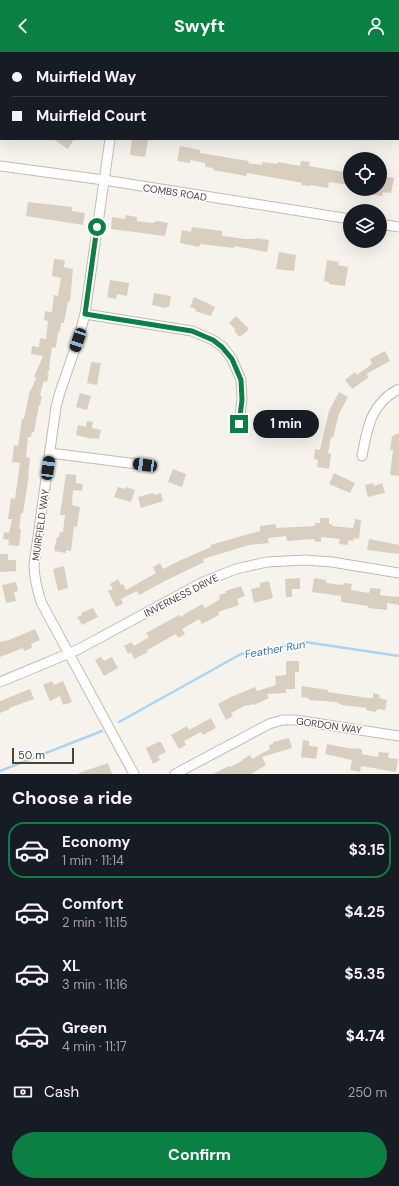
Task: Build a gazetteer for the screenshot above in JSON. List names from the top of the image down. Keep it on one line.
{"streets":{"street":["COMBS ROAD","MUIRFIELD WAY","INVERNESS DRIVE","GORDON WAY"]},"crossings":[["COMBS ROAD","MUIRFIELD WAY"],["MUIRFIELD WAY","INVERNESS DRIVE"]],"water":["Feather Run"],"scale_bar":"50 m","page":{"header":"Swyft","banner":["Muirfield Way","Muirfield Court"],"bubble":"1 min","scale":"50 m","heading":"Choose a ride","list":[{"name":"Economy","note":"1 min · 11:14","value":"$3.15"},{"name":"Comfort","note":"2 min · 11:15","value":"$4.25"},{"name":"XL","note":"3 min · 11:16","value":"$5.35"},{"name":"Green","note":"4 min · 11:17","value":"$4.74"}],"pay":["Cash","250 m"],"buttons":"Confirm"}}
